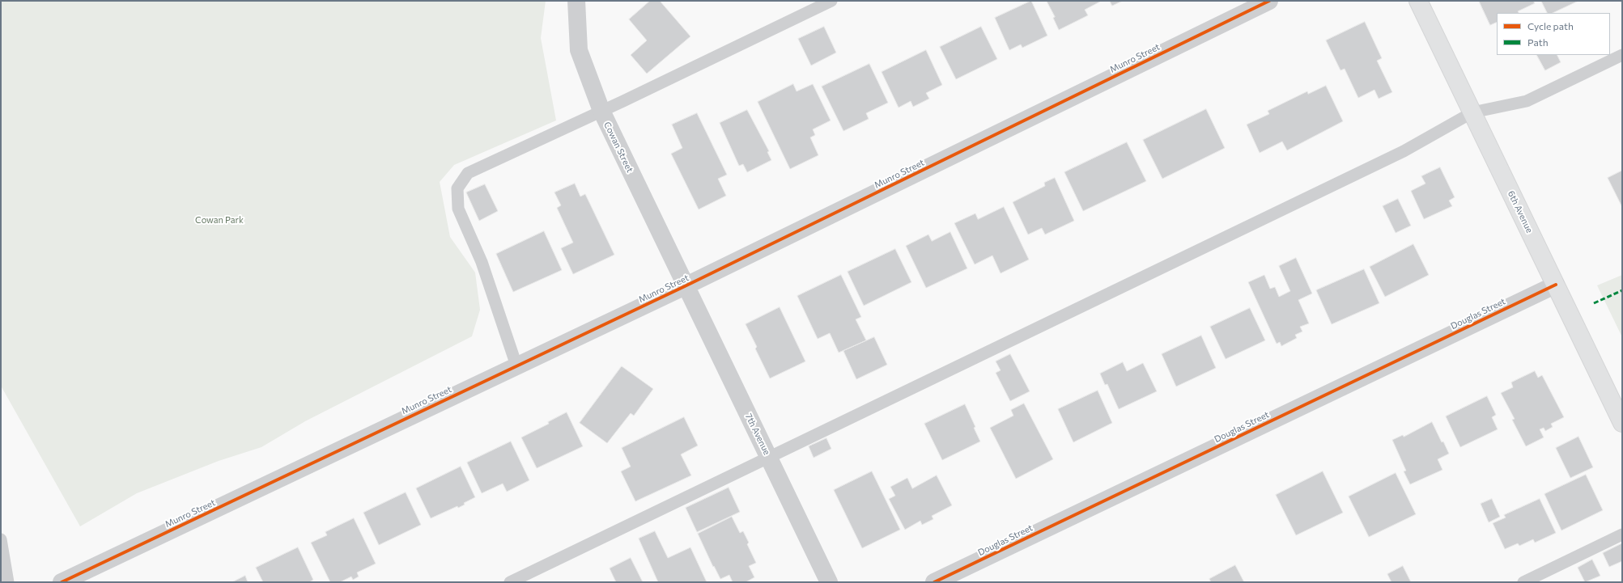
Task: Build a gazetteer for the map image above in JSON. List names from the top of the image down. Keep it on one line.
{"streets":{"street":["Munro Street","Cowan Street","6th Avenue","Douglas Street","7th Avenue"]},"crossings":[["Munro Street","Cowan Street"],["Munro Street","7th Avenue"],["Cowan Street","7th Avenue"],["6th Avenue","Douglas Street"]],"parks":["Cowan Park"],"legend":["Cycle path","Path"]}
